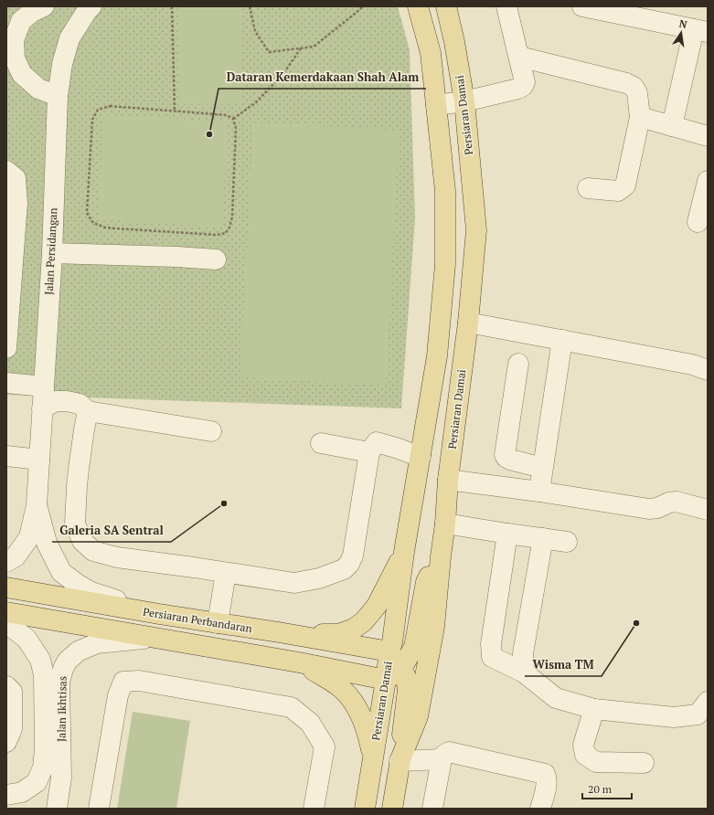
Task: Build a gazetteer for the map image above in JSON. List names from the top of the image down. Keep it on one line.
{"streets":{"main road":["Persiaran Damai","Persiaran Perbandaran"],"street":["Jalan Persidangan","Jalan Ikhtisas"]},"crossings":[["Persiaran Damai","Persiaran Perbandaran"],["Jalan Persidangan","Persiaran Perbandaran"]],"places":["Dataran Kemerdakaan Shah Alam","Galeria SA Sentral","Wisma TM"],"scale_bar":"20 m","north":"top"}
